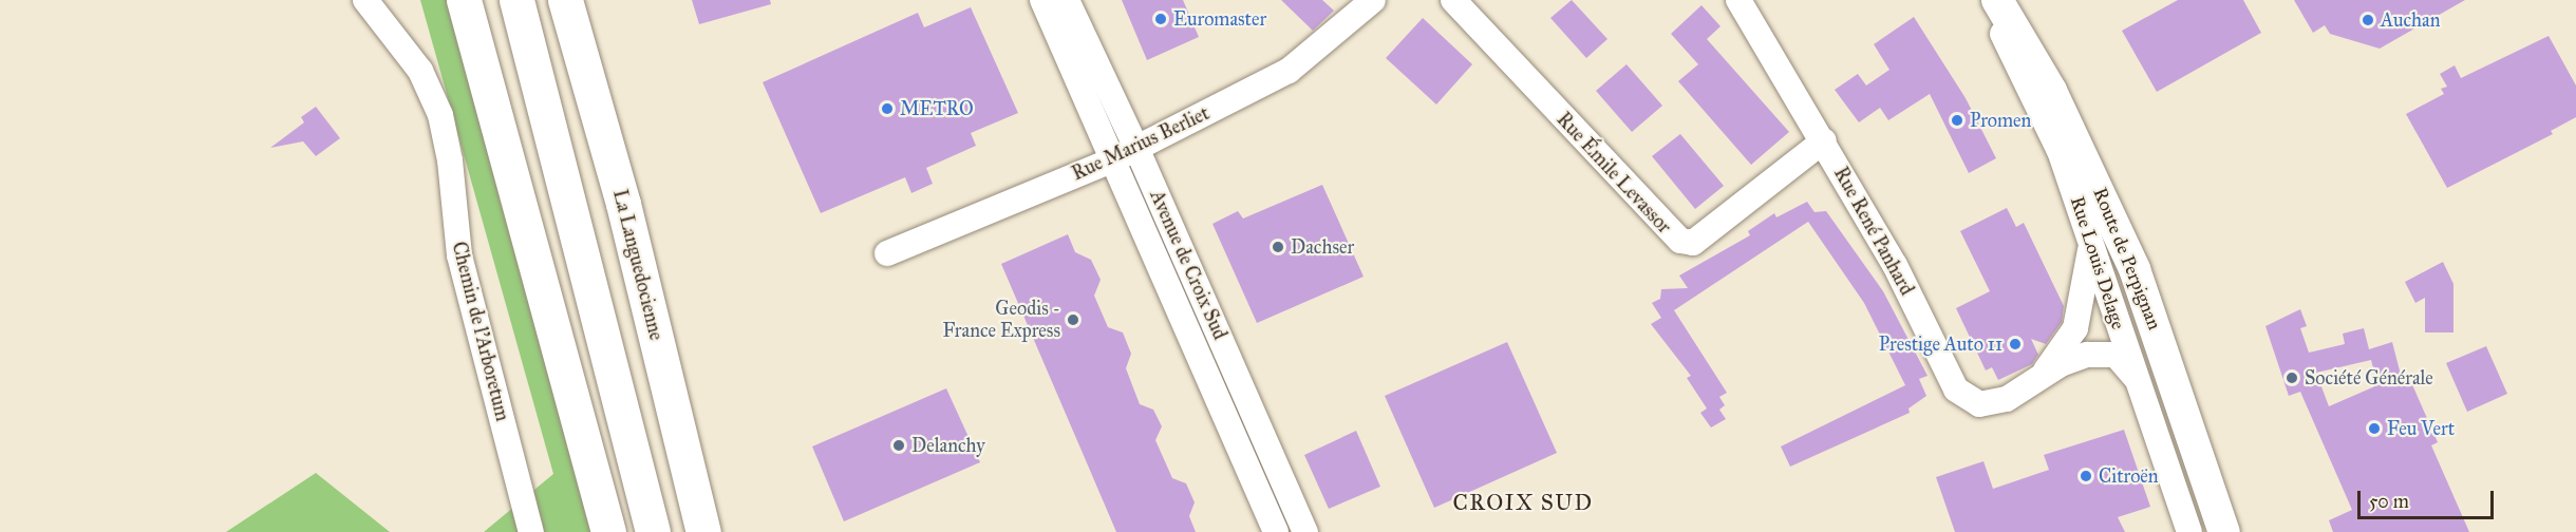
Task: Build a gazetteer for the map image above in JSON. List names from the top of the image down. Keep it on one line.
{"streets":{"highway":["La Languedocienne"],"main road":["Route de Perpignan"],"street":["Rue Marius Berliet","Rue Émile Levassor","Rue René Panhard","Rue Louis Delage","Avenue de Croix Sud","Chemin de l'Arboretum"]},"crossings":[["Rue Marius Berliet","Avenue de Croix Sud"],["Rue Émile Levassor","Rue René Panhard"],["Rue René Panhard","Rue Louis Delage"]],"districts":["CROIX SUD"],"places":["Euromaster","Auchan","METRO","Promen","Dachser","Geodis - France Express","Prestige Auto 11","Société Générale","Feu Vert","Delanchy","Citroën"],"scale_bar":"50 m"}
